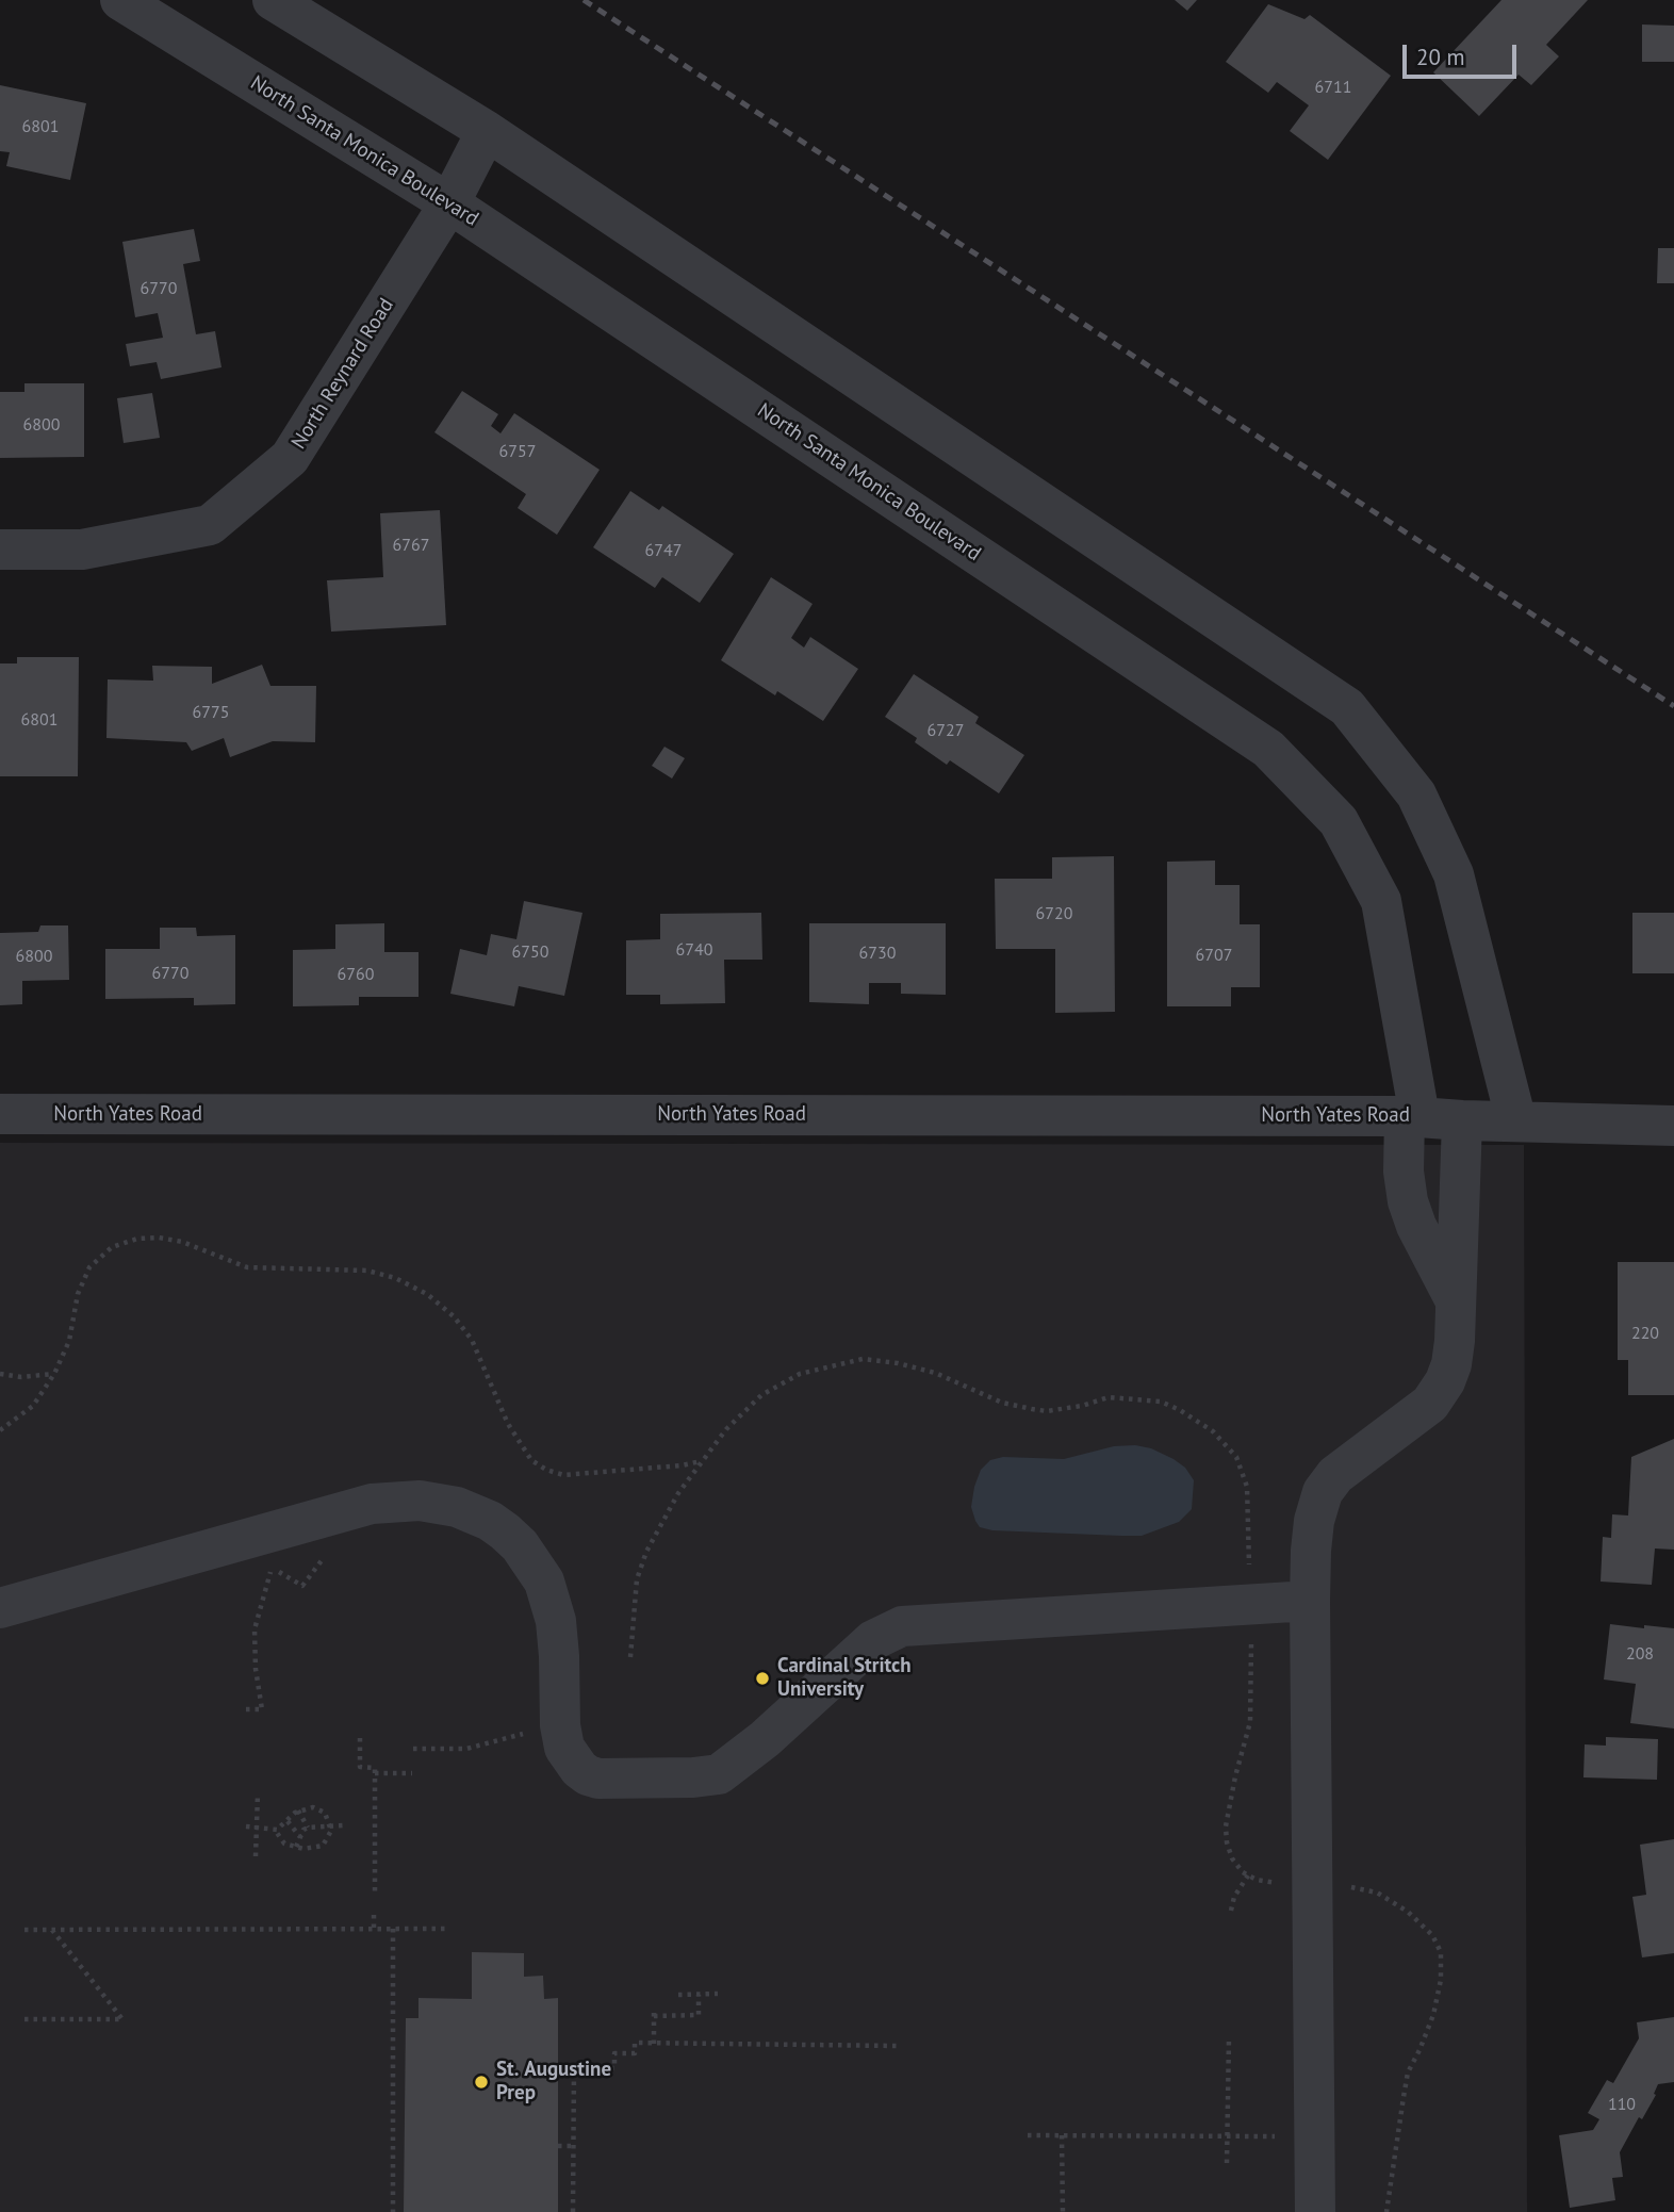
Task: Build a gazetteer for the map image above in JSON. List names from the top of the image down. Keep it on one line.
{"streets":{"street":["North Santa Monica Boulevard","North Reynard Road","North Yates Road"]},"crossings":[["North Santa Monica Boulevard","North Reynard Road"],["North Santa Monica Boulevard","North Yates Road"]],"places":["Cardinal Stritch University","St. Augustine Prep"],"house_numbers":["6711","6801","6770","6800","6757","6767","6747","6775","6801","6727","6720","6740","6750","6730","6707","6800","6770","6760","220","208","110"],"scale_bar":"20 m"}
